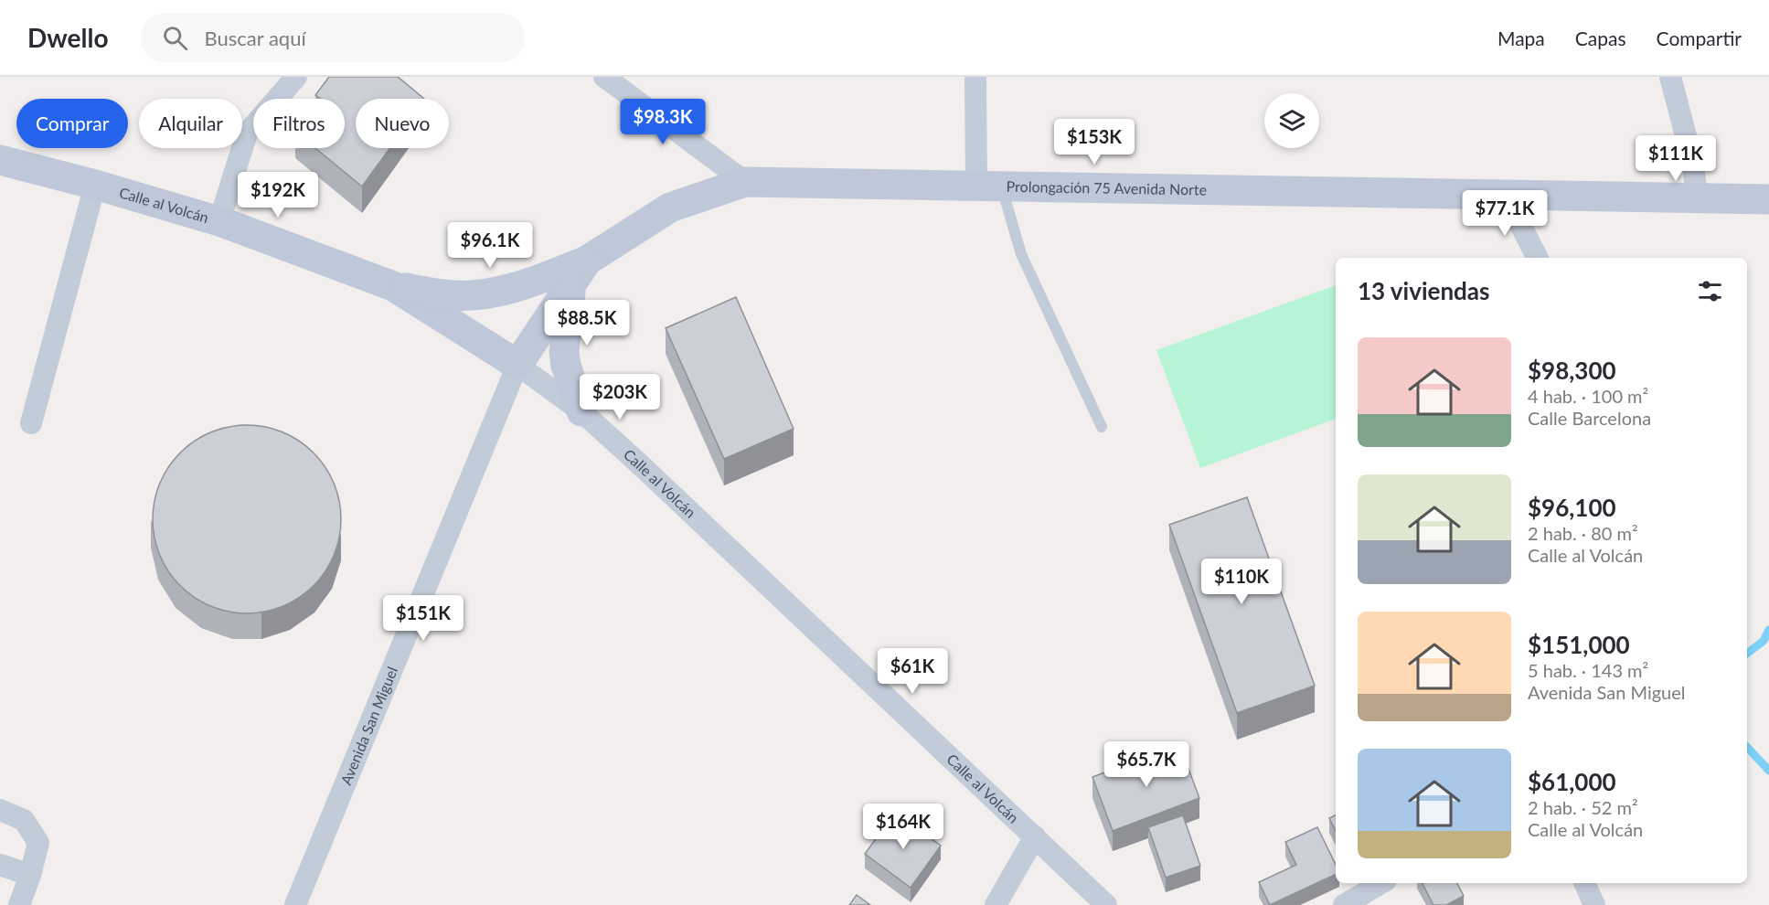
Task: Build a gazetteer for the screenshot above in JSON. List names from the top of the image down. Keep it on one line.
{"streets":{"main road":["Prolongación 75 Avenida Norte","Calle al Volcán"],"street":["Avenida San Miguel"]},"crossings":[["Prolongación 75 Avenida Norte","Calle al Volcán"],["Prolongación 75 Avenida Norte","Avenida San Miguel"],["Calle al Volcán","Avenida San Miguel"]],"page":{"header":"Dwello","search":"Buscar aquí","nav":["Mapa","Capas","Compartir"],"price":["$98.3K","$153K","$111K","$192K","$77.1K","$96.1K","$88.5K","$203K","$110K","$151K","$61K","$65.7K","$164K"],"chip":["Comprar","Alquilar","Filtros","Nuevo"],"heading":"13 viviendas","list":[{"name":"$98,300","note":"4 hab. · 100 m² · Calle Barcelona"},{"name":"$96,100","note":"2 hab. · 80 m² · Calle al Volcán"},{"name":"$151,000","note":"5 hab. · 143 m² · Avenida San Miguel"},{"name":"$61,000","note":"2 hab. · 52 m² · Calle al Volcán"}]}}
